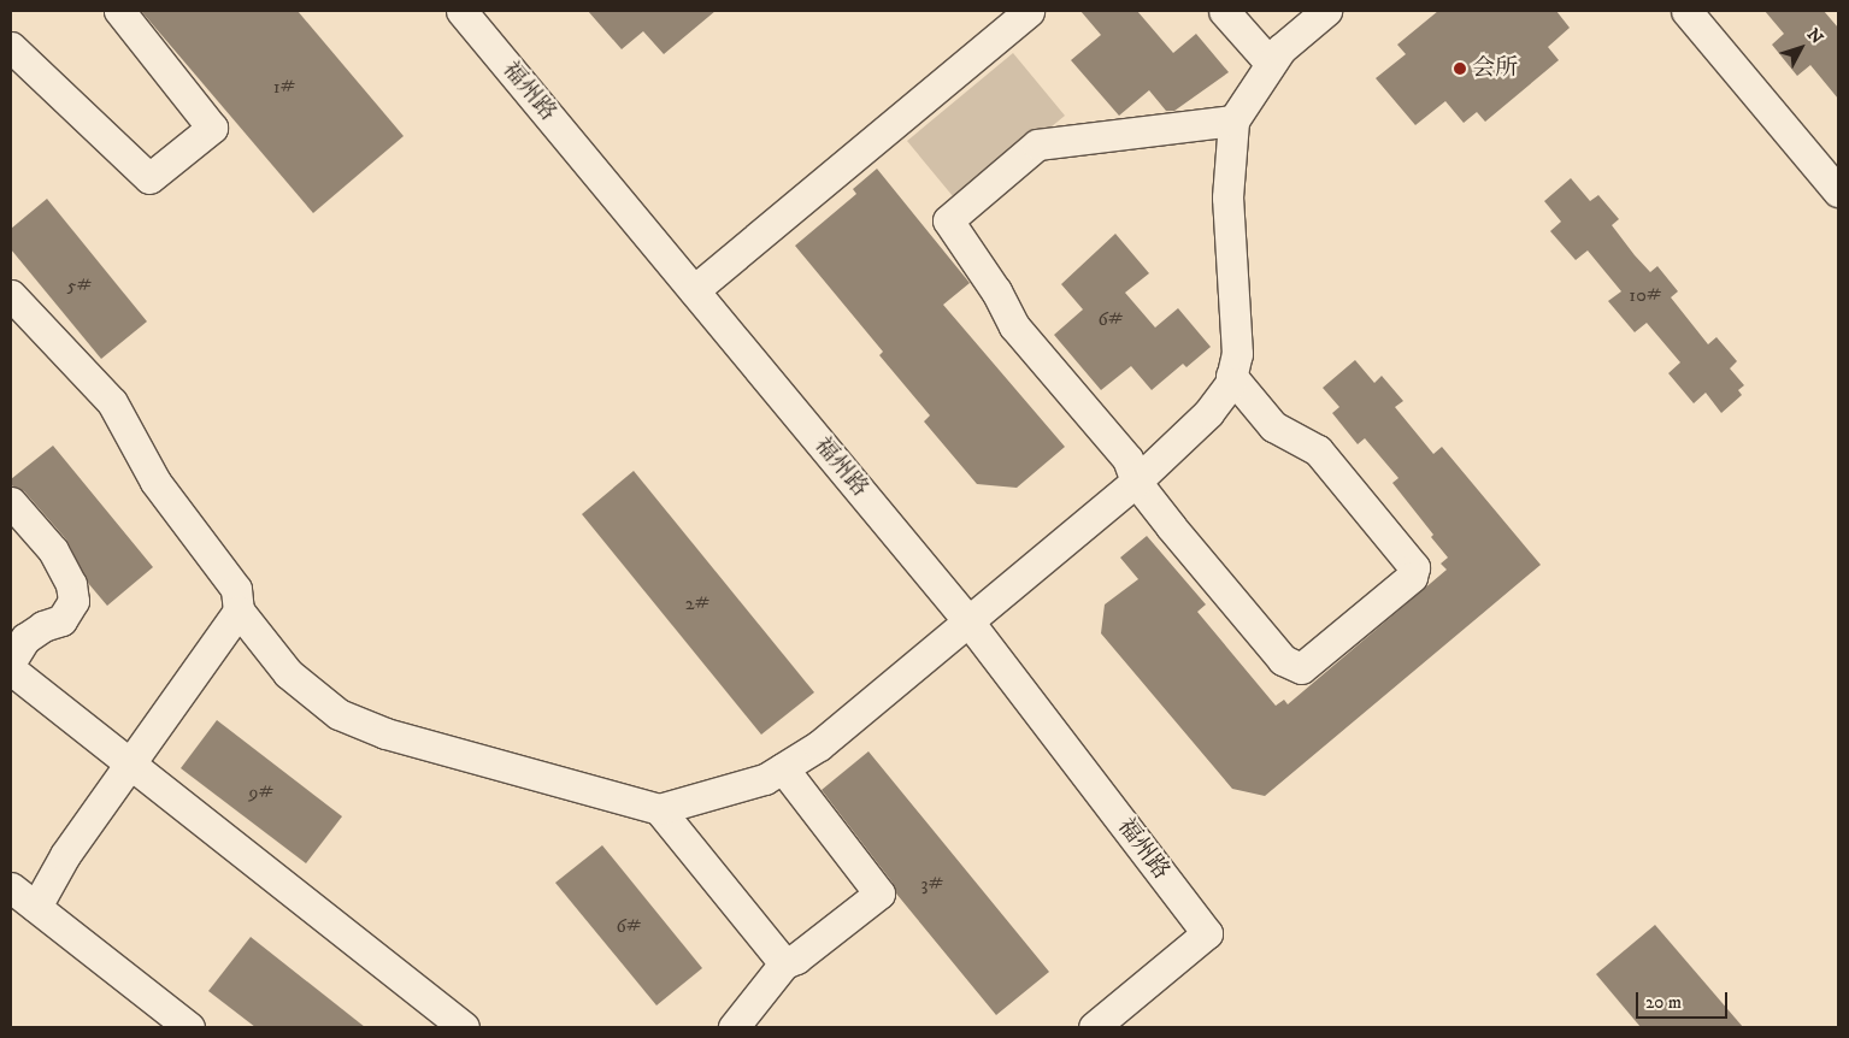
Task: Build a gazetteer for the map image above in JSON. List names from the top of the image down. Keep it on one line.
{"streets":{"street":["福州路"]},"places":["会所"],"house_numbers":["1#","5#","10#","6#","2#","9#","3#","6#"],"scale_bar":"20 m","north":"top right"}
